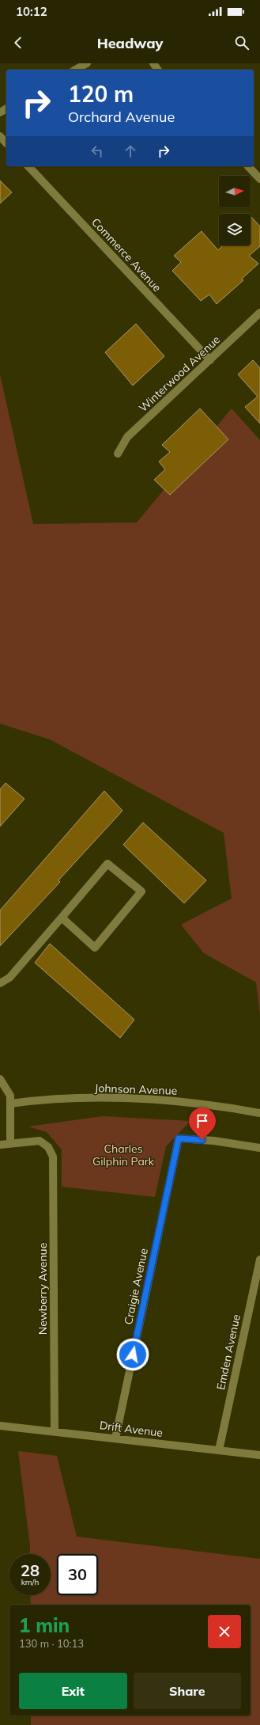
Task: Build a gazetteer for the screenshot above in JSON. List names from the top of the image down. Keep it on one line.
{"streets":{"street":["Commerce Avenue","Winterwood Avenue","Johnson Avenue","Craigie Avenue","Newberry Avenue","Emden Avenue","Drift Avenue"]},"crossings":[["Commerce Avenue","Winterwood Avenue"],["Craigie Avenue","Drift Avenue"],["Newberry Avenue","Drift Avenue"],["Emden Avenue","Drift Avenue"]],"parks":["Charles Gilphin Park"],"north":"right","page":{"status":"10:12","header":"Headway","turn":["120 m","Orchard Avenue"],"speed":"28 km/h","limit":"30","heading":["1 min","130 m · 10:13"],"buttons":["Exit","Share"]}}
